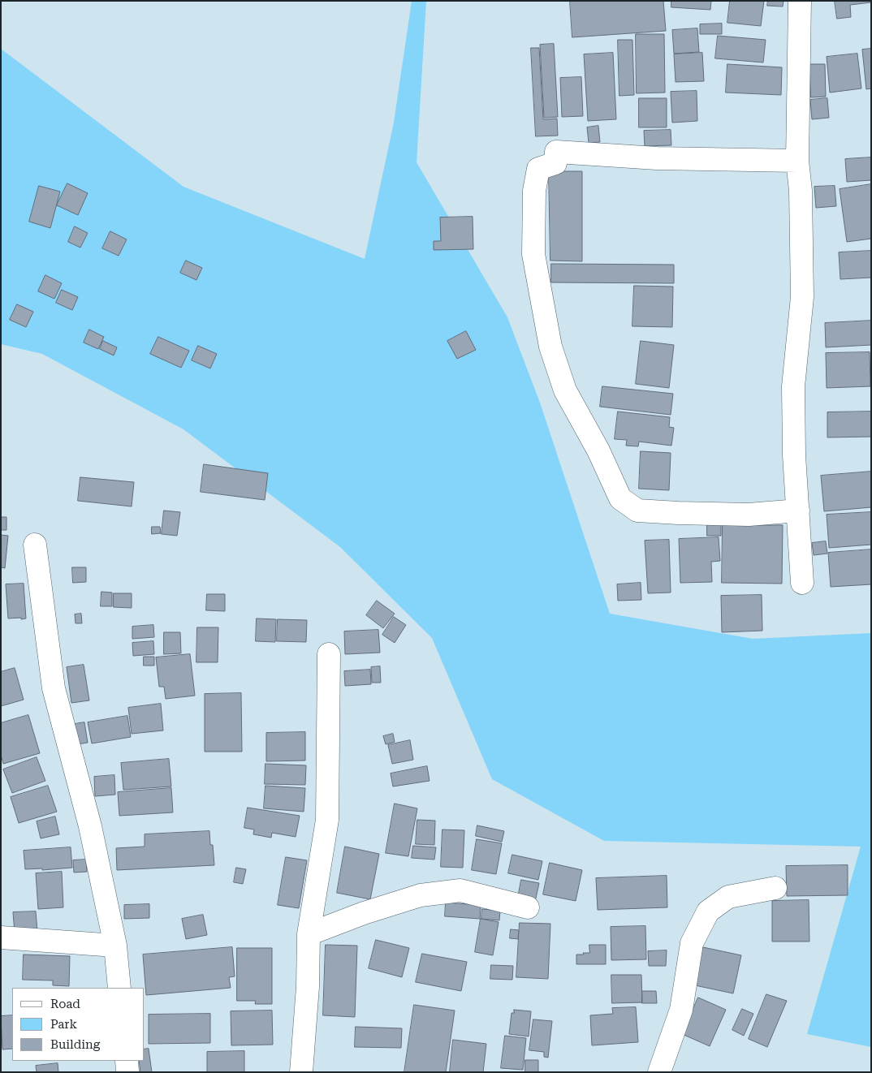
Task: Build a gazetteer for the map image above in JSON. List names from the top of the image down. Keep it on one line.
{"legend":["Road","Park","Building"]}
